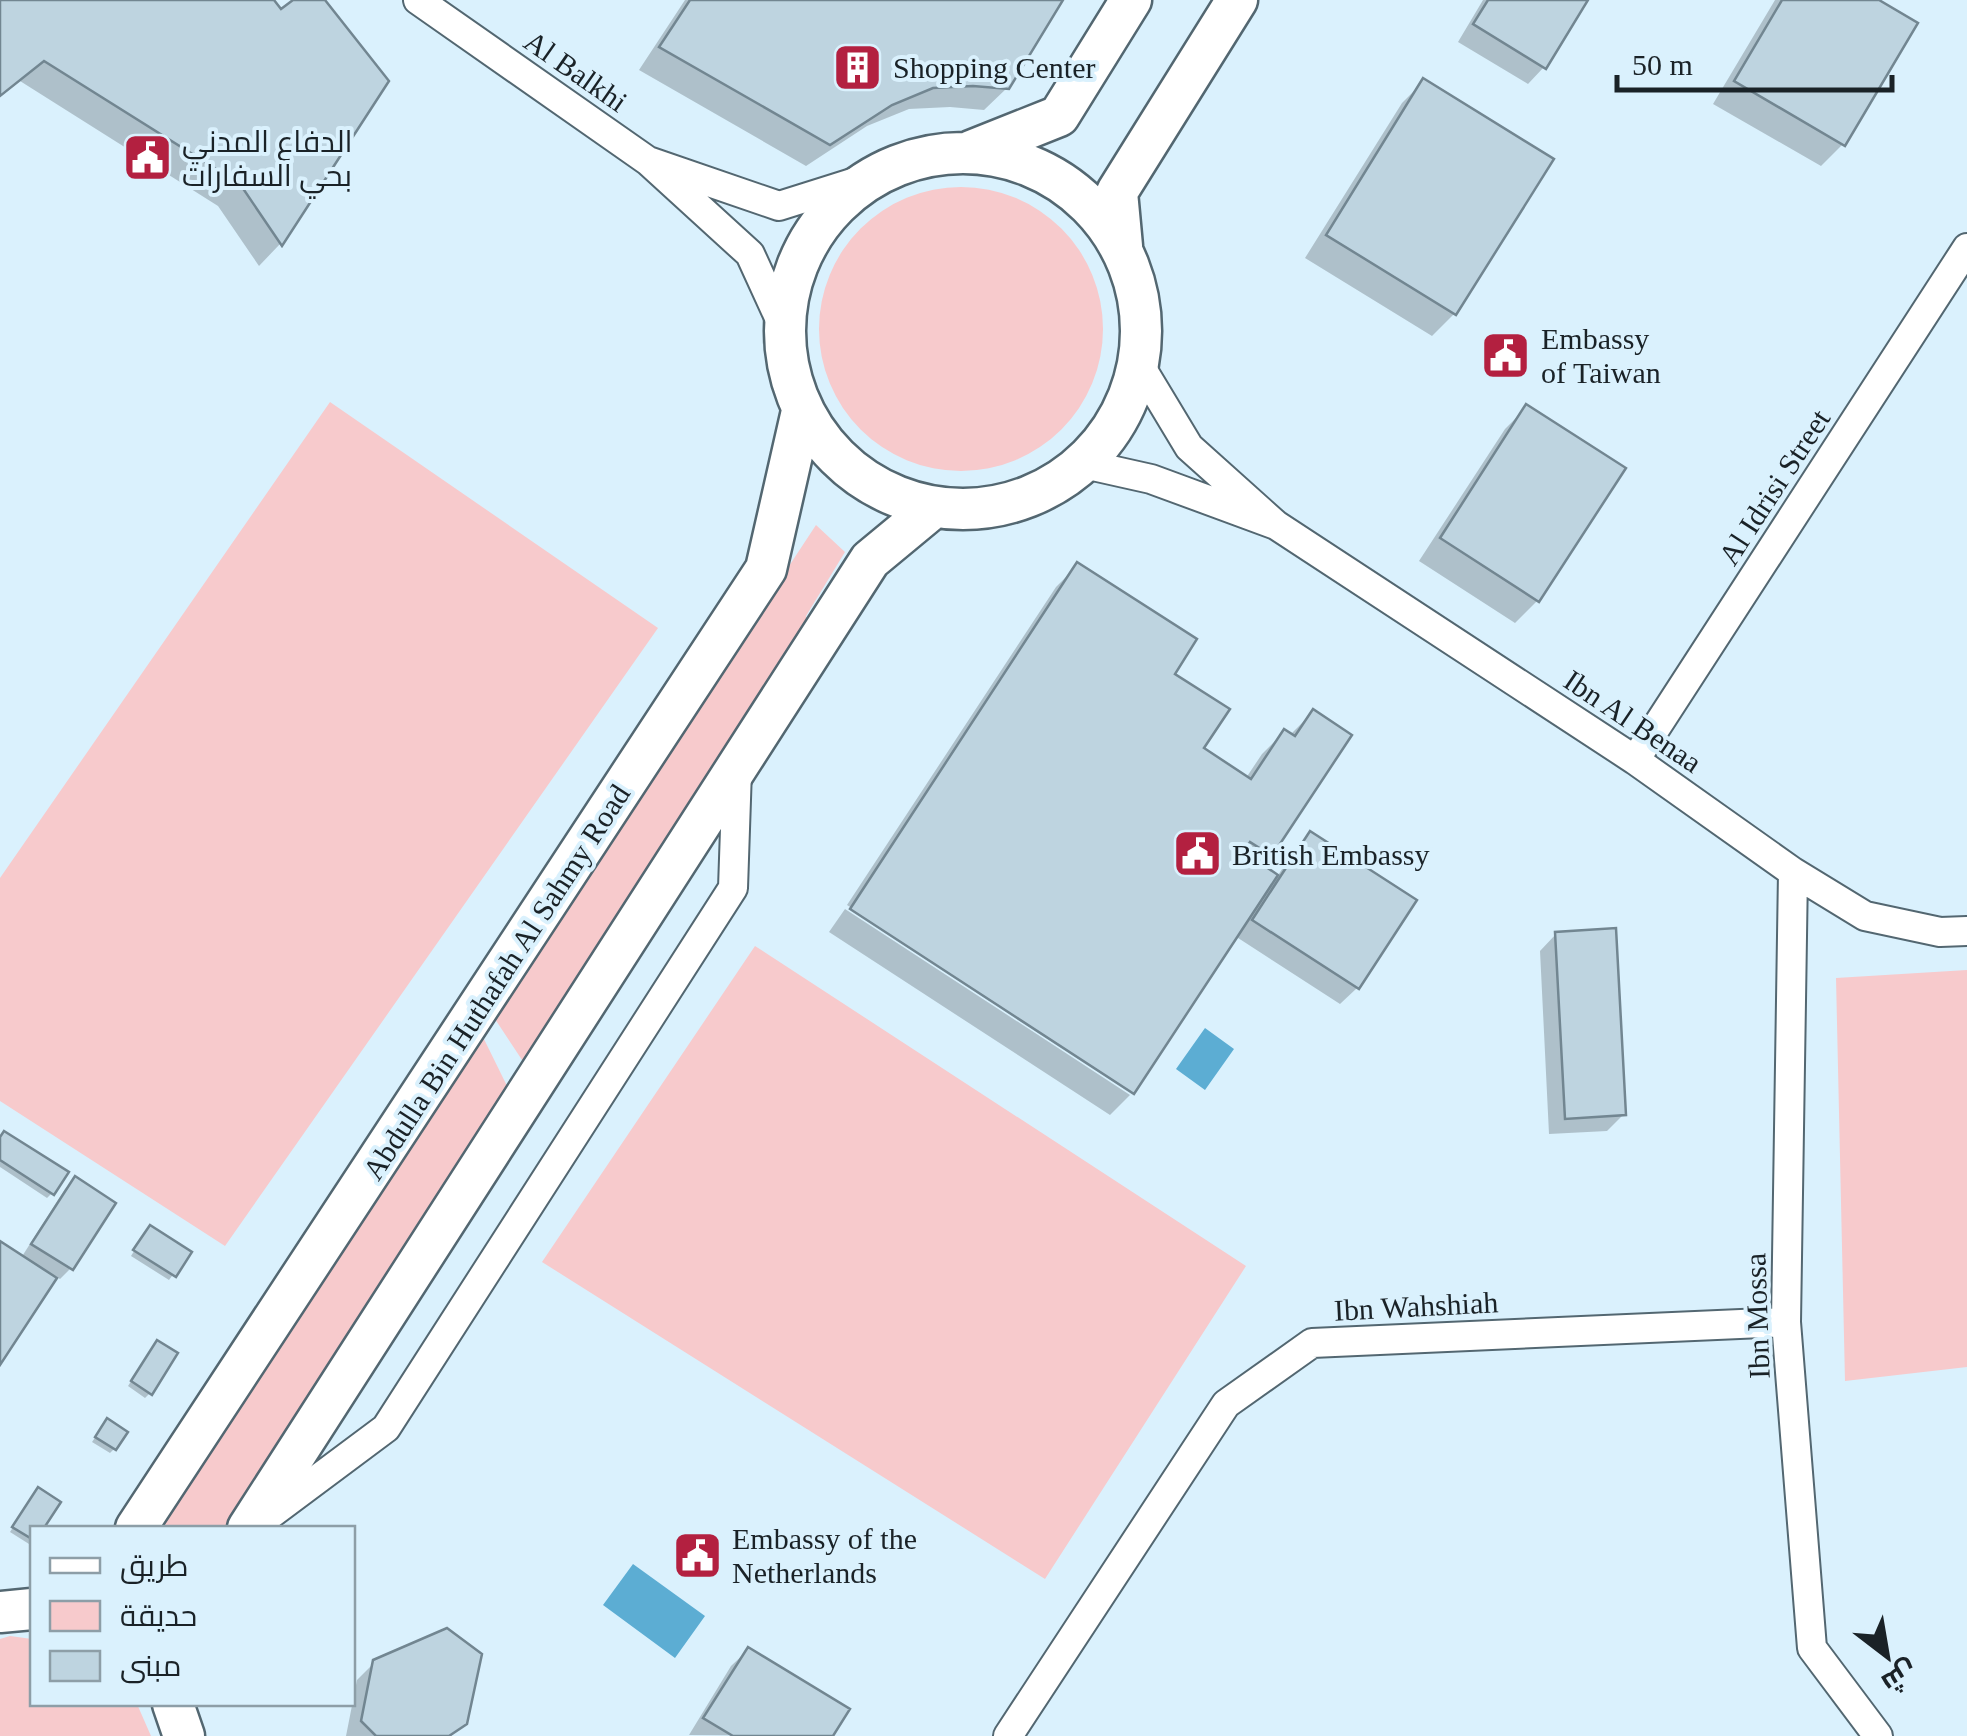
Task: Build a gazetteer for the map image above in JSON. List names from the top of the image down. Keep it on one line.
{"streets":{"street":["Al Balkhi","Al Idrisi Street","Ibn Al Benaa","Abdulla Bin Huthafah Al Sahmy Road","Ibn Wahshiah","Ibn Mossa"]},"crossings":[["Al Idrisi Street","Ibn Al Benaa"],["Ibn Al Benaa","Ibn Mossa"],["Ibn Wahshiah","Ibn Mossa"]],"places":{"building":["Shopping Center"],"public building":["الدفاع المدني بحي السفارات","Embassy of Taiwan","British Embassy","Embassy of the Netherlands"]},"legend":["طريق","حديقة","مبنى"],"scale_bar":"50 m","north":"bottom right"}
